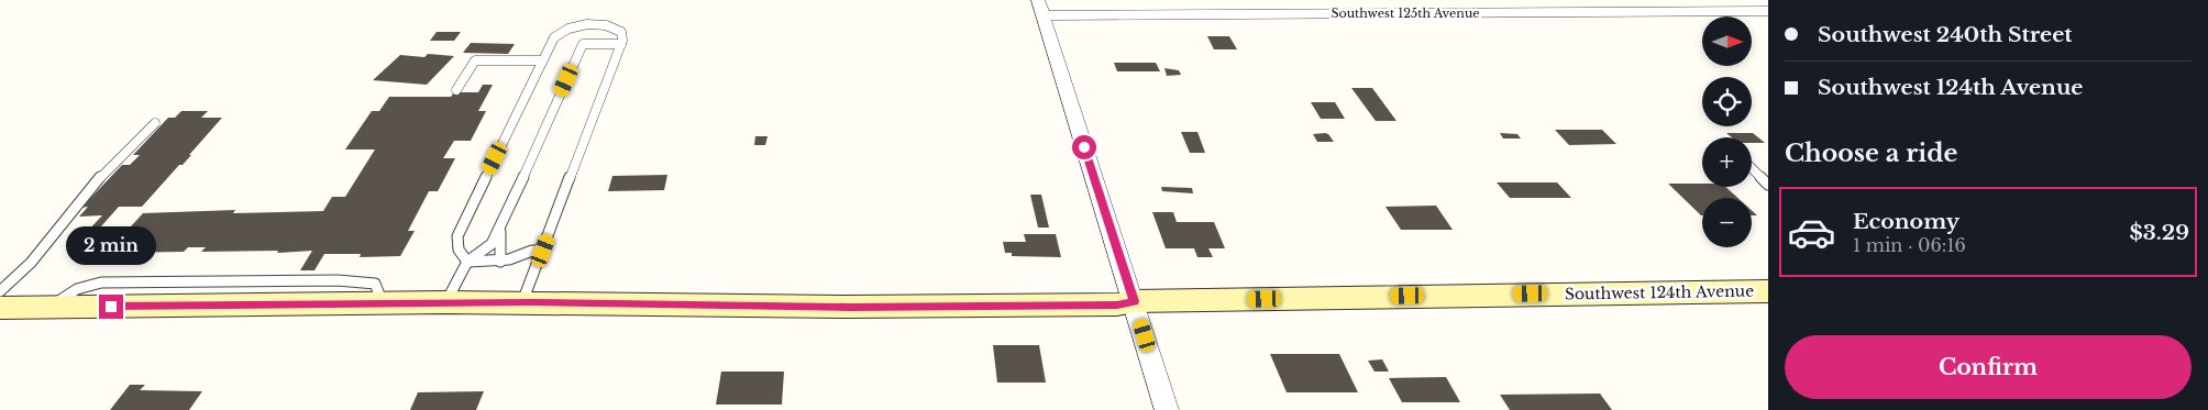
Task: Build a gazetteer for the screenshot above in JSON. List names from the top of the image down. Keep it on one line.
{"streets":{"street":["Southwest 125th Avenue","Southwest 124th Avenue"]},"north":"right","page":{"banner":["Southwest 240th Street","Southwest 124th Avenue"],"map_buttons":["+","−"],"heading":"Choose a ride","list":[{"name":"Economy","note":"1 min · 06:16","value":"$3.29"}],"bubble":"2 min","buttons":"Confirm"}}
